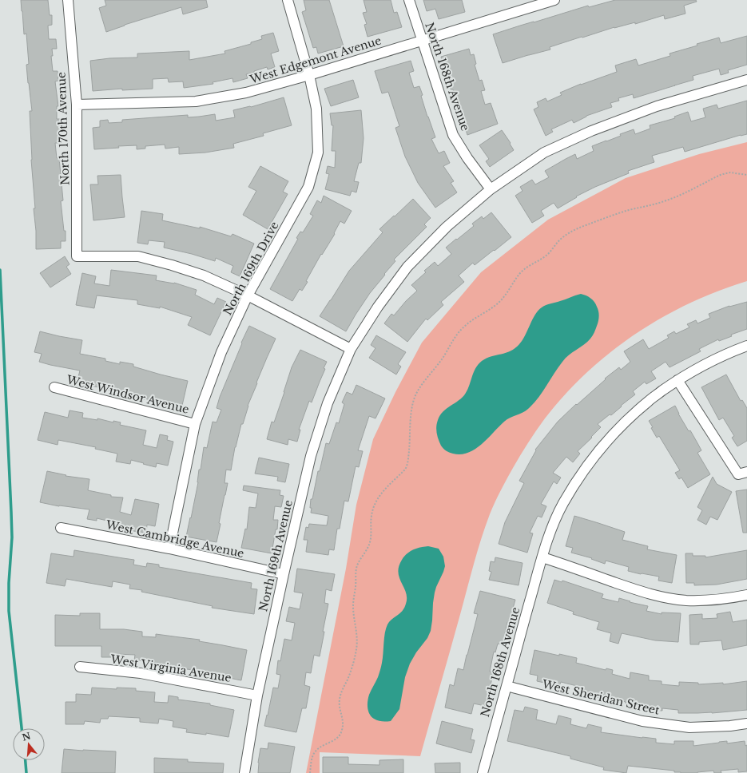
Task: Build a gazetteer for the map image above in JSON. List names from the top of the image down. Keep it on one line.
{"streets":{"street":["West Edgemont Avenue","North 168th Avenue","North 170th Avenue","North 169th Drive","West Windsor Avenue","West Cambridge Avenue","North 169th Avenue","West Virginia Avenue","West Sheridan Street"]},"crossings":[["West Edgemont Avenue","North 168th Avenue"],["West Edgemont Avenue","North 170th Avenue"],["West Edgemont Avenue","North 169th Drive"],["North 168th Avenue","North 169th Avenue"],["North 168th Avenue","West Sheridan Street"],["North 170th Avenue","North 169th Drive"],["North 169th Drive","West Windsor Avenue"],["North 169th Drive","West Cambridge Avenue"],["West Cambridge Avenue","North 169th Avenue"],["North 169th Avenue","West Virginia Avenue"]],"north":"top"}
